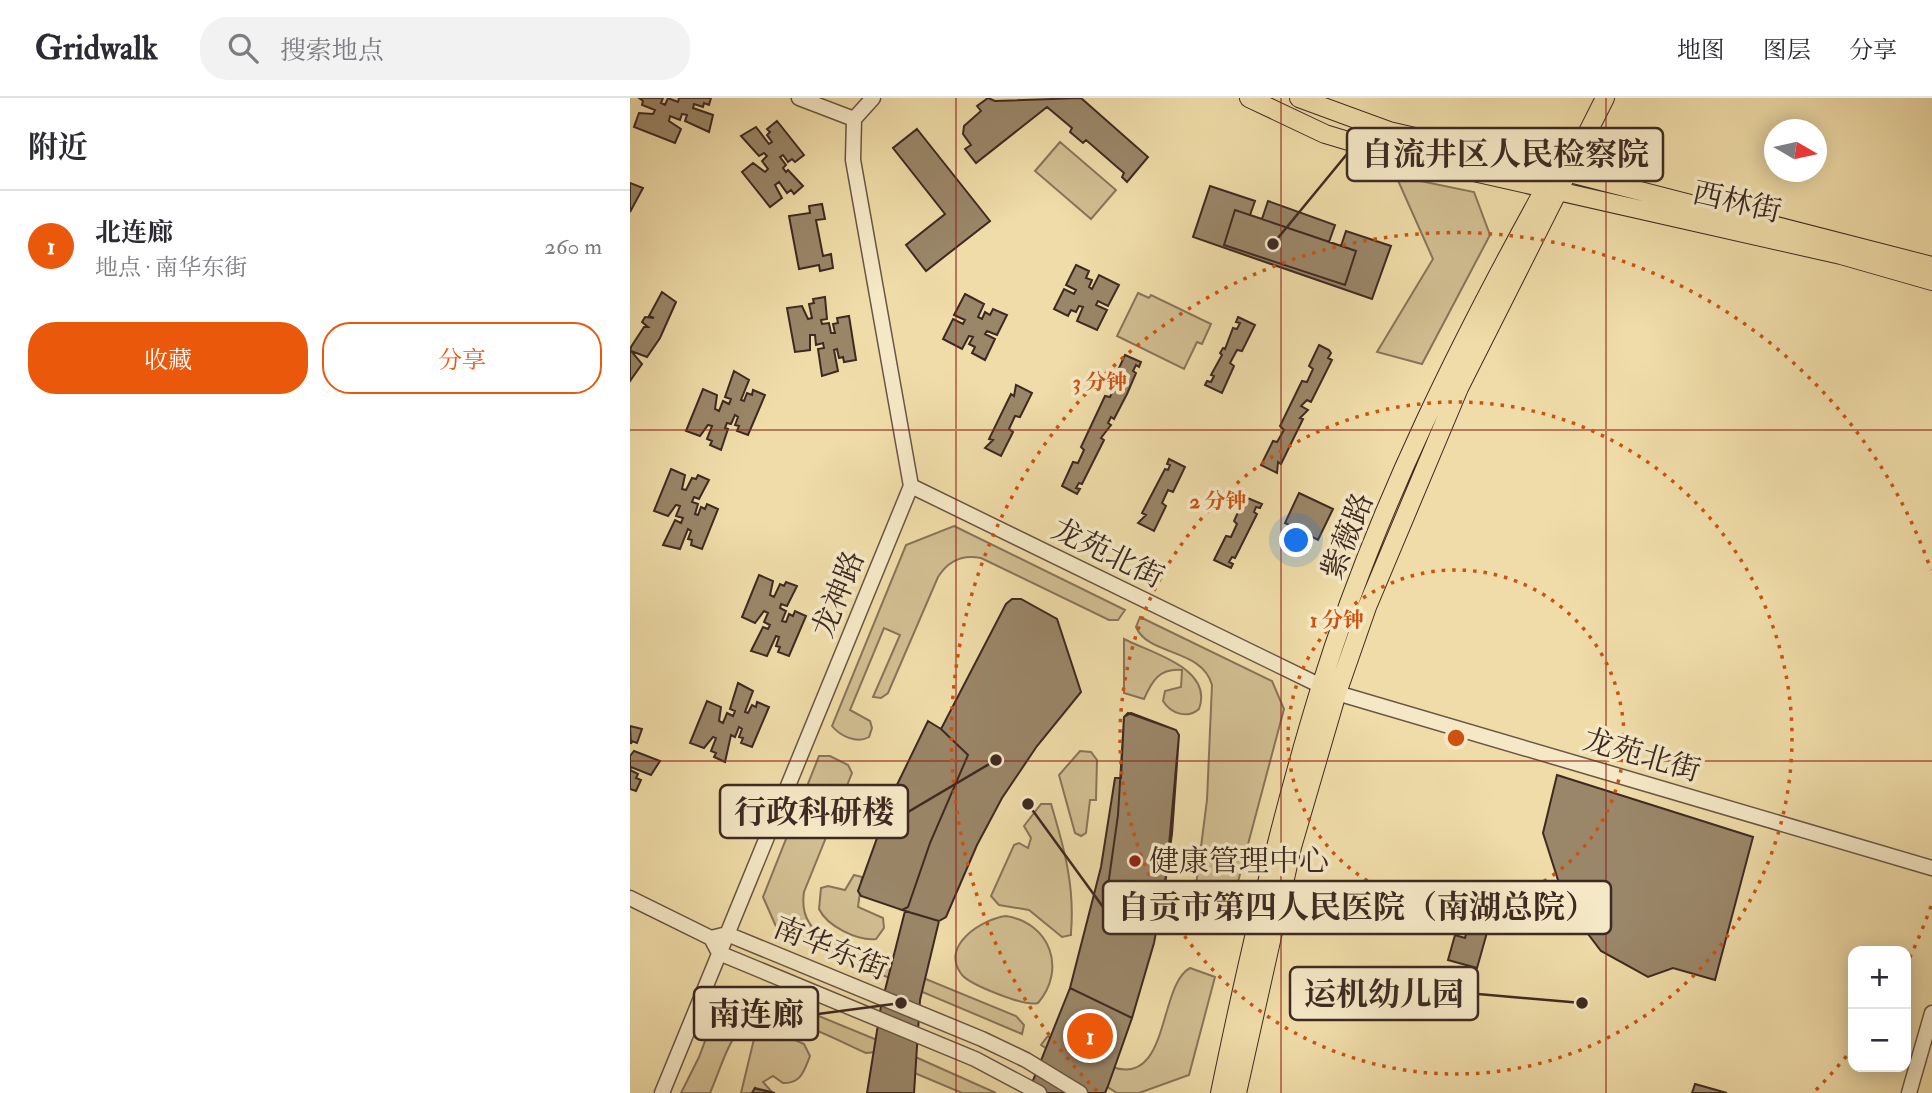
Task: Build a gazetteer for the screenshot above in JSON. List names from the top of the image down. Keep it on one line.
{"streets":{"main road":["西林街","紫薇路"],"street":["龙苑北街","龙神路","南华东街"]},"crossings":[["西林街","紫薇路"],["紫薇路","龙苑北街"],["龙苑北街","龙神路"],["龙神路","南华东街"]],"places":["自流井区人民检察院","行政科研楼","自贡市第四人民医院（南湖总院）","健康管理中心","南连廊","运机幼儿园"],"north":"right","page":{"header":"Gridwalk","search":"搜索地点","nav":["地图","图层","分享"],"heading":"附近","list":[{"mark":"1","name":"北连廊","note":"地点 · 南华东街","value":"260 m"}],"buttons":["收藏","分享"],"map_buttons":["+","−"],"pins":"1"},"rings":["3 分钟","2 分钟","1 分钟"]}
